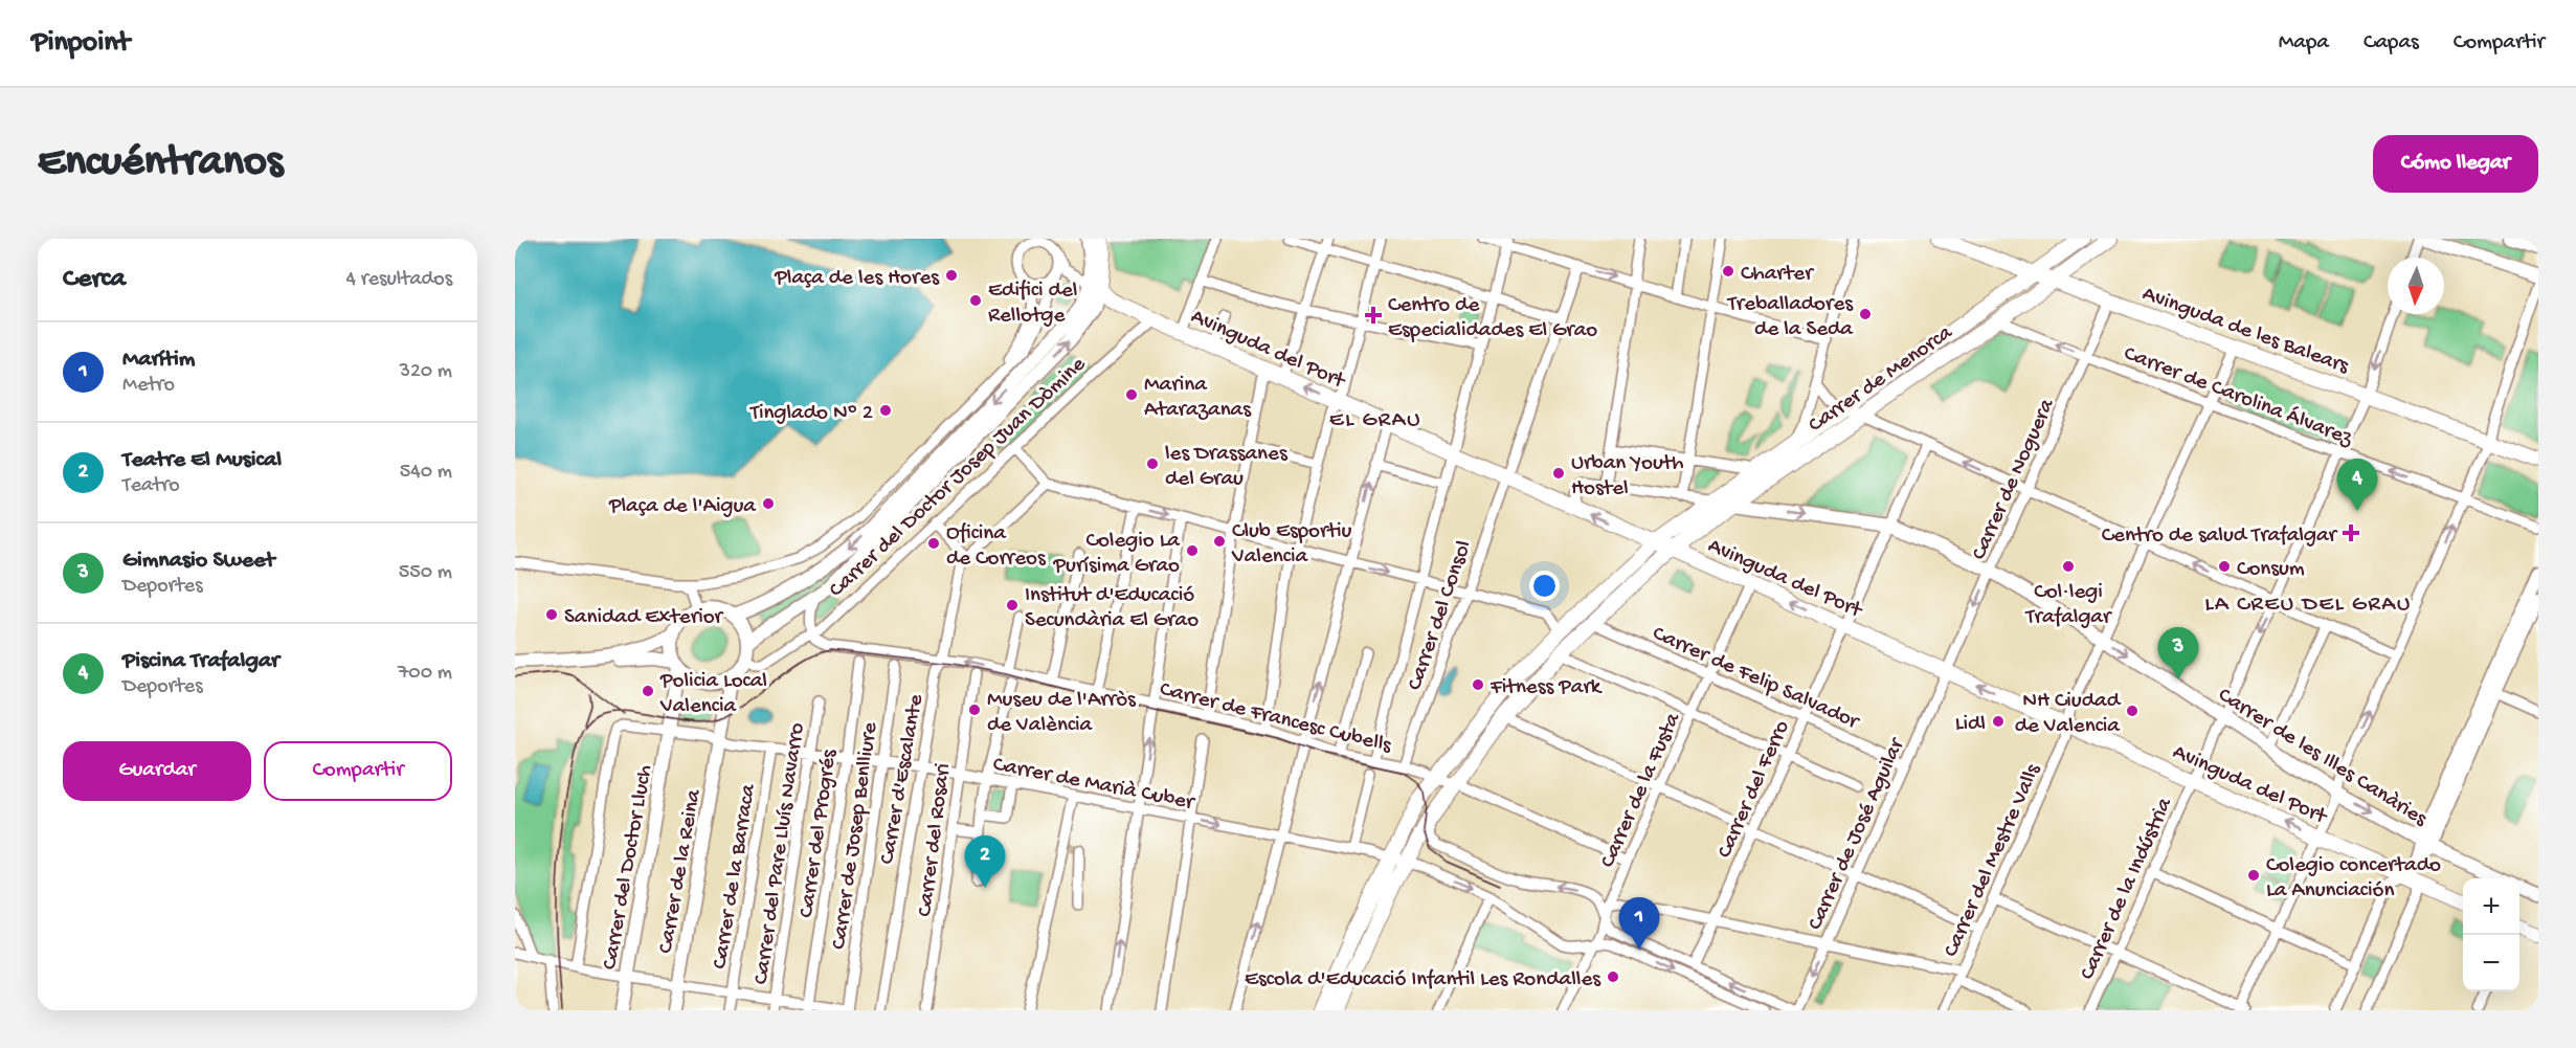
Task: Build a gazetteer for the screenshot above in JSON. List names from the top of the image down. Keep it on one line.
{"streets":{"main road":["Avinguda de les Balears","Avinguda del Port","Carrer de Menorca"],"street":["Carrer de Carolina Álvarez","Carrer del Doctor Josep Juan Dòmine","Carrer de Noguera","Carrer del Consol","Carrer de Felip Salvador","Carrer de Francesc Cubells","Carrer de les Illes Canàries","Carrer d'Escalante","Carrer de Marià Cuber","Carrer del Ferro","Carrer de la Fusta","Carrer del Progrés","Carrer de José Aguilar","Carrer de Josep Benlliure","Carrer del Rosari","Carrer del Pare Lluís Navarro","Carrer del Mestre Valls","Carrer del Doctor Lluch","Carrer de la Reina","Carrer de la Barraca","Carrer de la Indústria"]},"crossings":[["Avinguda de les Balears","Carrer de Menorca"],["Avinguda de les Balears","Carrer de Noguera"],["Avinguda de les Balears","Carrer del Mestre Valls"],["Avinguda de les Balears","Carrer de la Indústria"],["Avinguda del Port","Carrer de Menorca"],["Avinguda del Port","Carrer del Doctor Josep Juan Dòmine"],["Avinguda del Port","Carrer de Noguera"],["Avinguda del Port","Carrer del Consol"],["Avinguda del Port","Carrer de les Illes Canàries"],["Avinguda del Port","Carrer del Ferro"],["Avinguda del Port","Carrer de la Fusta"],["Avinguda del Port","Carrer de José Aguilar"],["Avinguda del Port","Carrer del Mestre Valls"],["Avinguda del Port","Carrer de la Indústria"],["Carrer de Menorca","Carrer de Carolina Álvarez"],["Carrer de Menorca","Carrer de Felip Salvador"],["Carrer de Menorca","Carrer de Francesc Cubells"],["Carrer de Menorca","Carrer de les Illes Canàries"],["Carrer de Menorca","Carrer de Marià Cuber"],["Carrer de Carolina Álvarez","Carrer de Noguera"],["Carrer de Carolina Álvarez","Carrer del Mestre Valls"],["Carrer de Carolina Álvarez","Carrer de la Indústria"],["Carrer del Doctor Josep Juan Dòmine","Carrer de Francesc Cubells"],["Carrer del Doctor Josep Juan Dòmine","Carrer del Doctor Lluch"],["Carrer del Doctor Josep Juan Dòmine","Carrer de la Reina"],["Carrer de Noguera","Carrer de les Illes Canàries"],["Carrer de Noguera","Carrer de José Aguilar"],["Carrer del Consol","Carrer de Francesc Cubells"],["Carrer de Felip Salvador","Carrer del Ferro"],["Carrer de Felip Salvador","Carrer de la Fusta"],["Carrer de Felip Salvador","Carrer de José Aguilar"],["Carrer de Francesc Cubells","Carrer d'Escalante"],["Carrer de Francesc Cubells","Carrer de la Fusta"],["Carrer de les Illes Canàries","Carrer del Ferro"],["Carrer de les Illes Canàries","Carrer del Mestre Valls"],["Carrer de les Illes Canàries","Carrer de la Indústria"],["Carrer d'Escalante","Carrer de Marià Cuber"],["Carrer de Marià Cuber","Carrer de la Fusta"],["Carrer de Marià Cuber","Carrer del Progrés"],["Carrer de Marià Cuber","Carrer de Josep Benlliure"],["Carrer de Marià Cuber","Carrer del Rosari"],["Carrer de Marià Cuber","Carrer del Pare Lluís Navarro"],["Carrer de Marià Cuber","Carrer del Doctor Lluch"],["Carrer de Marià Cuber","Carrer de la Reina"],["Carrer de Marià Cuber","Carrer de la Barraca"],["Carrer del Doctor Lluch","Carrer de la Reina"]],"one_way":["Carrer de Carolina Álvarez"],"districts":["EL GRAU","LA CREU DEL GRAU"],"places":{"other":["Charter","Plaça de les Hores","Edifici del Rellotge","Treballadores de la Seda","Marina Atarazanas","Tinglado Nº 2","les Drassanes del Grau","Urban Youth Hostel","Plaça de l'Aigua","Club Esportiu Valencia","Oficina de Correos","Colegio La Purísima Grao","Col·legi Trafalgar","Consum","Institut d'Educació Secundària El Grao","Sanidad Exterior","Fitness Park","Policia Local Valencia","Museu de l'Arròs de València","NH Ciudad de Valencia","Lidl","Colegio concertado La Anunciación","Escola d'Educació Infantil Les Rondalles"],"health":["Centro de Especialidades El Grao","Centro de salud Trafalgar"]},"north":"bottom","page":{"header":"Pinpoint","nav":["Mapa","Capas","Compartir"],"buttons":["Cómo llegar",["Guardar","Compartir"]],"title":"Encuéntranos","heading":["Cerca","4 resultados"],"list":[{"mark":"1","name":"Marítim","note":"Metro","value":"320 m"},{"mark":"2","name":"Teatre El Musical","note":"Teatro","value":"540 m"},{"mark":"3","name":"Gimnasio Sweet","note":"Deportes","value":"550 m"},{"mark":"4","name":"Piscina Trafalgar","note":"Deportes","value":"700 m"}],"pins":["4","3","2","1"],"map_buttons":["+","−"]}}
